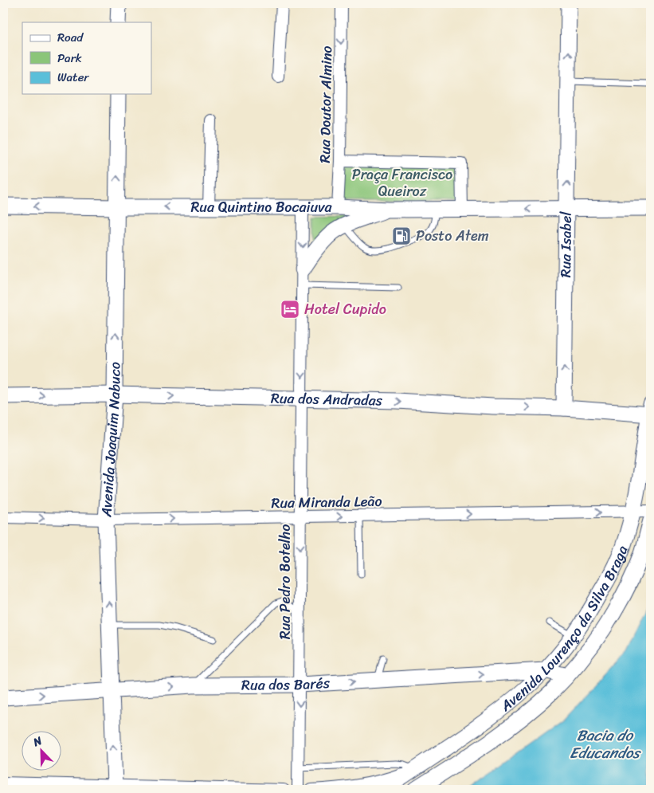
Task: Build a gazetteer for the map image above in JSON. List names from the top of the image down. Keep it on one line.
{"streets":{"street":["Rua Doutor Almino","Rua Quintino Bocaiuva","Rua Isabel","Rua dos Andradas","Avenida Joaquim Nabuco","Rua Miranda Leão","Rua Pedro Botelho","Avenida Lourenço da Silva Braga","Rua dos Barés"]},"crossings":[["Rua Doutor Almino","Rua Quintino Bocaiuva"],["Rua Quintino Bocaiuva","Rua Isabel"],["Rua Quintino Bocaiuva","Avenida Joaquim Nabuco"],["Rua Quintino Bocaiuva","Rua Pedro Botelho"],["Rua Isabel","Rua dos Andradas"],["Rua dos Andradas","Avenida Joaquim Nabuco"],["Rua dos Andradas","Rua Pedro Botelho"],["Rua dos Andradas","Avenida Lourenço da Silva Braga"],["Avenida Joaquim Nabuco","Rua Miranda Leão"],["Avenida Joaquim Nabuco","Rua dos Barés"],["Rua Miranda Leão","Rua Pedro Botelho"],["Rua Miranda Leão","Avenida Lourenço da Silva Braga"],["Rua Pedro Botelho","Rua dos Barés"],["Avenida Lourenço da Silva Braga","Rua dos Barés"]],"one_way":["Rua Quintino Bocaiuva","Rua Isabel","Rua dos Andradas","Avenida Joaquim Nabuco","Rua Miranda Leão","Rua Pedro Botelho"],"water":["Bacia do Educandos"],"parks":["Praça Francisco Queiroz"],"places":{"fuel station":["Posto Atem"],"hotel":["Hotel Cupido"]},"legend":["Road","Park","Water"],"north":"top left"}
